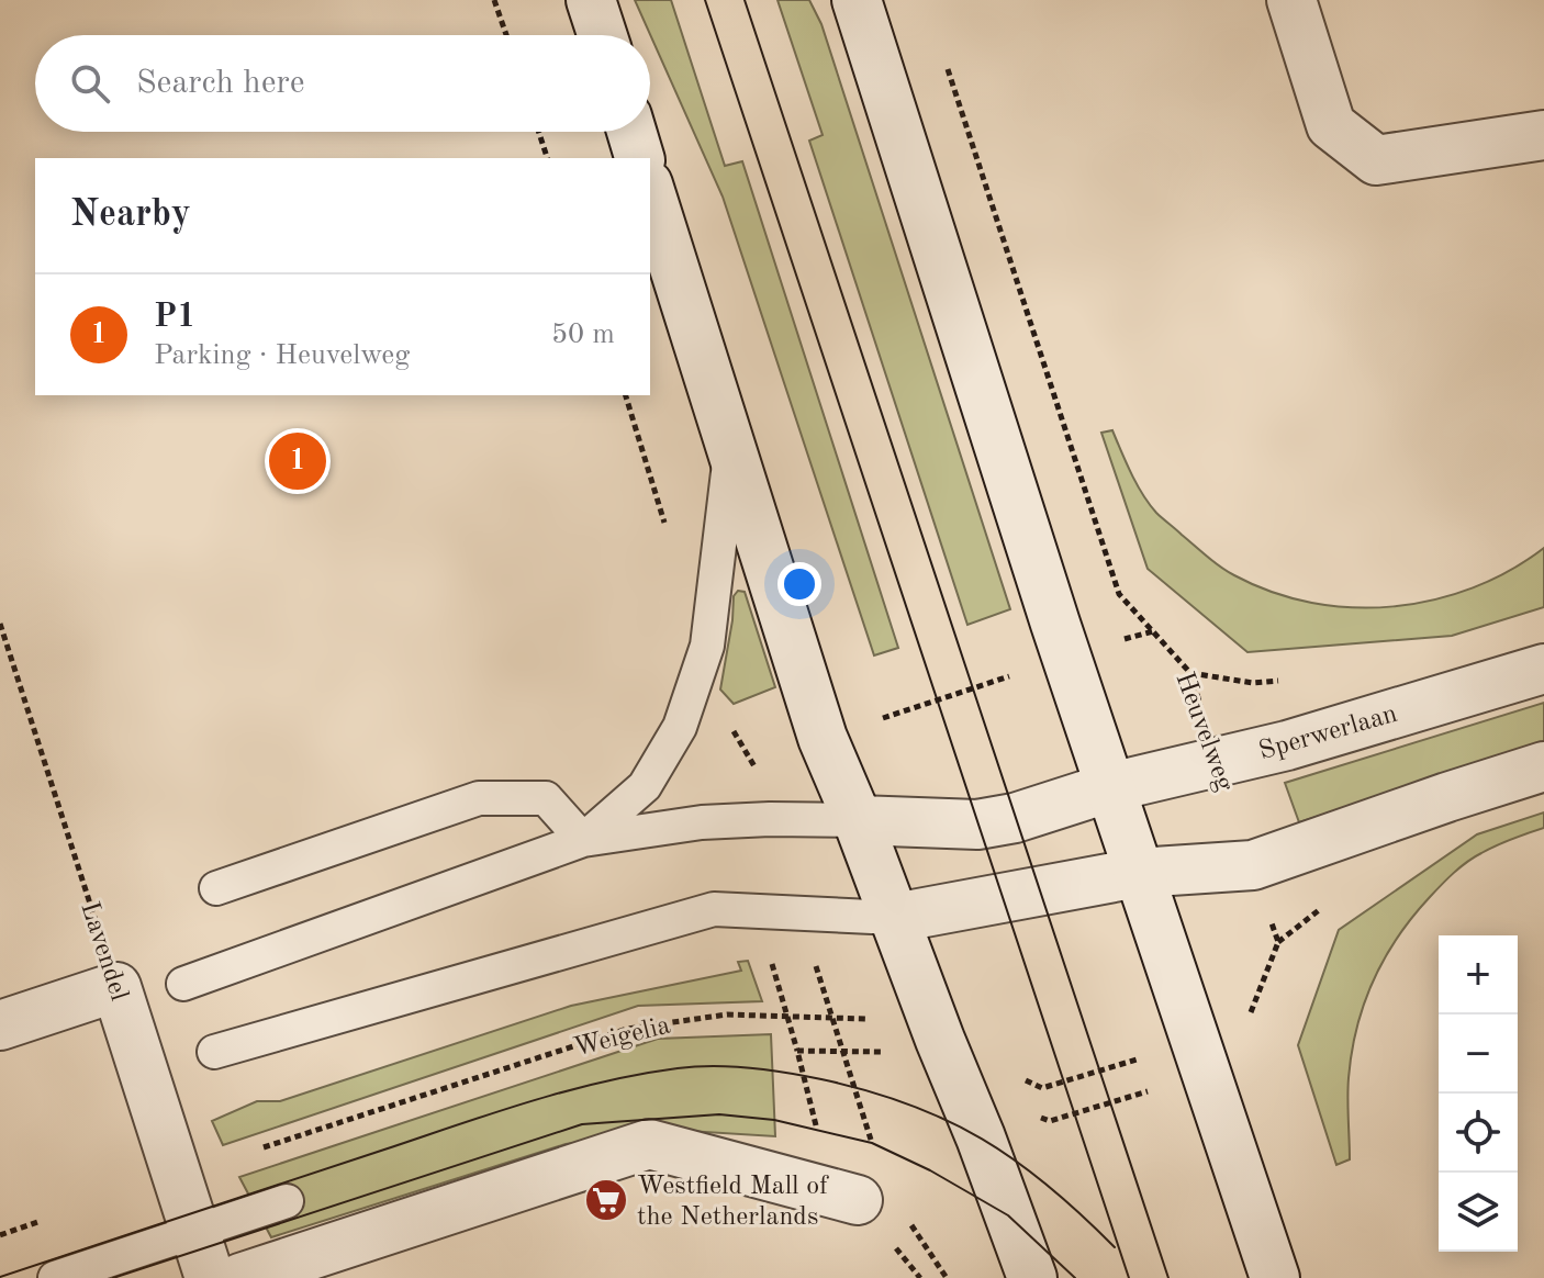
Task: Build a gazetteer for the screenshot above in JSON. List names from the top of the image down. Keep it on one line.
{"streets":{"street":["Sperwerlaan","Lavendel"],"path":["Heuvelweg","Weigelia"]},"crossings":[["Heuvelweg","Sperwerlaan"],["Lavendel","Weigelia"]],"places":{"supermarket":["Westfield Mall of the Netherlands"]},"page":{"search":"Search here","heading":"Nearby","list":[{"mark":"1","name":"P1","note":"Parking · Heuvelweg","value":"50 m"}],"pins":"1","map_buttons":["+","−"]}}
